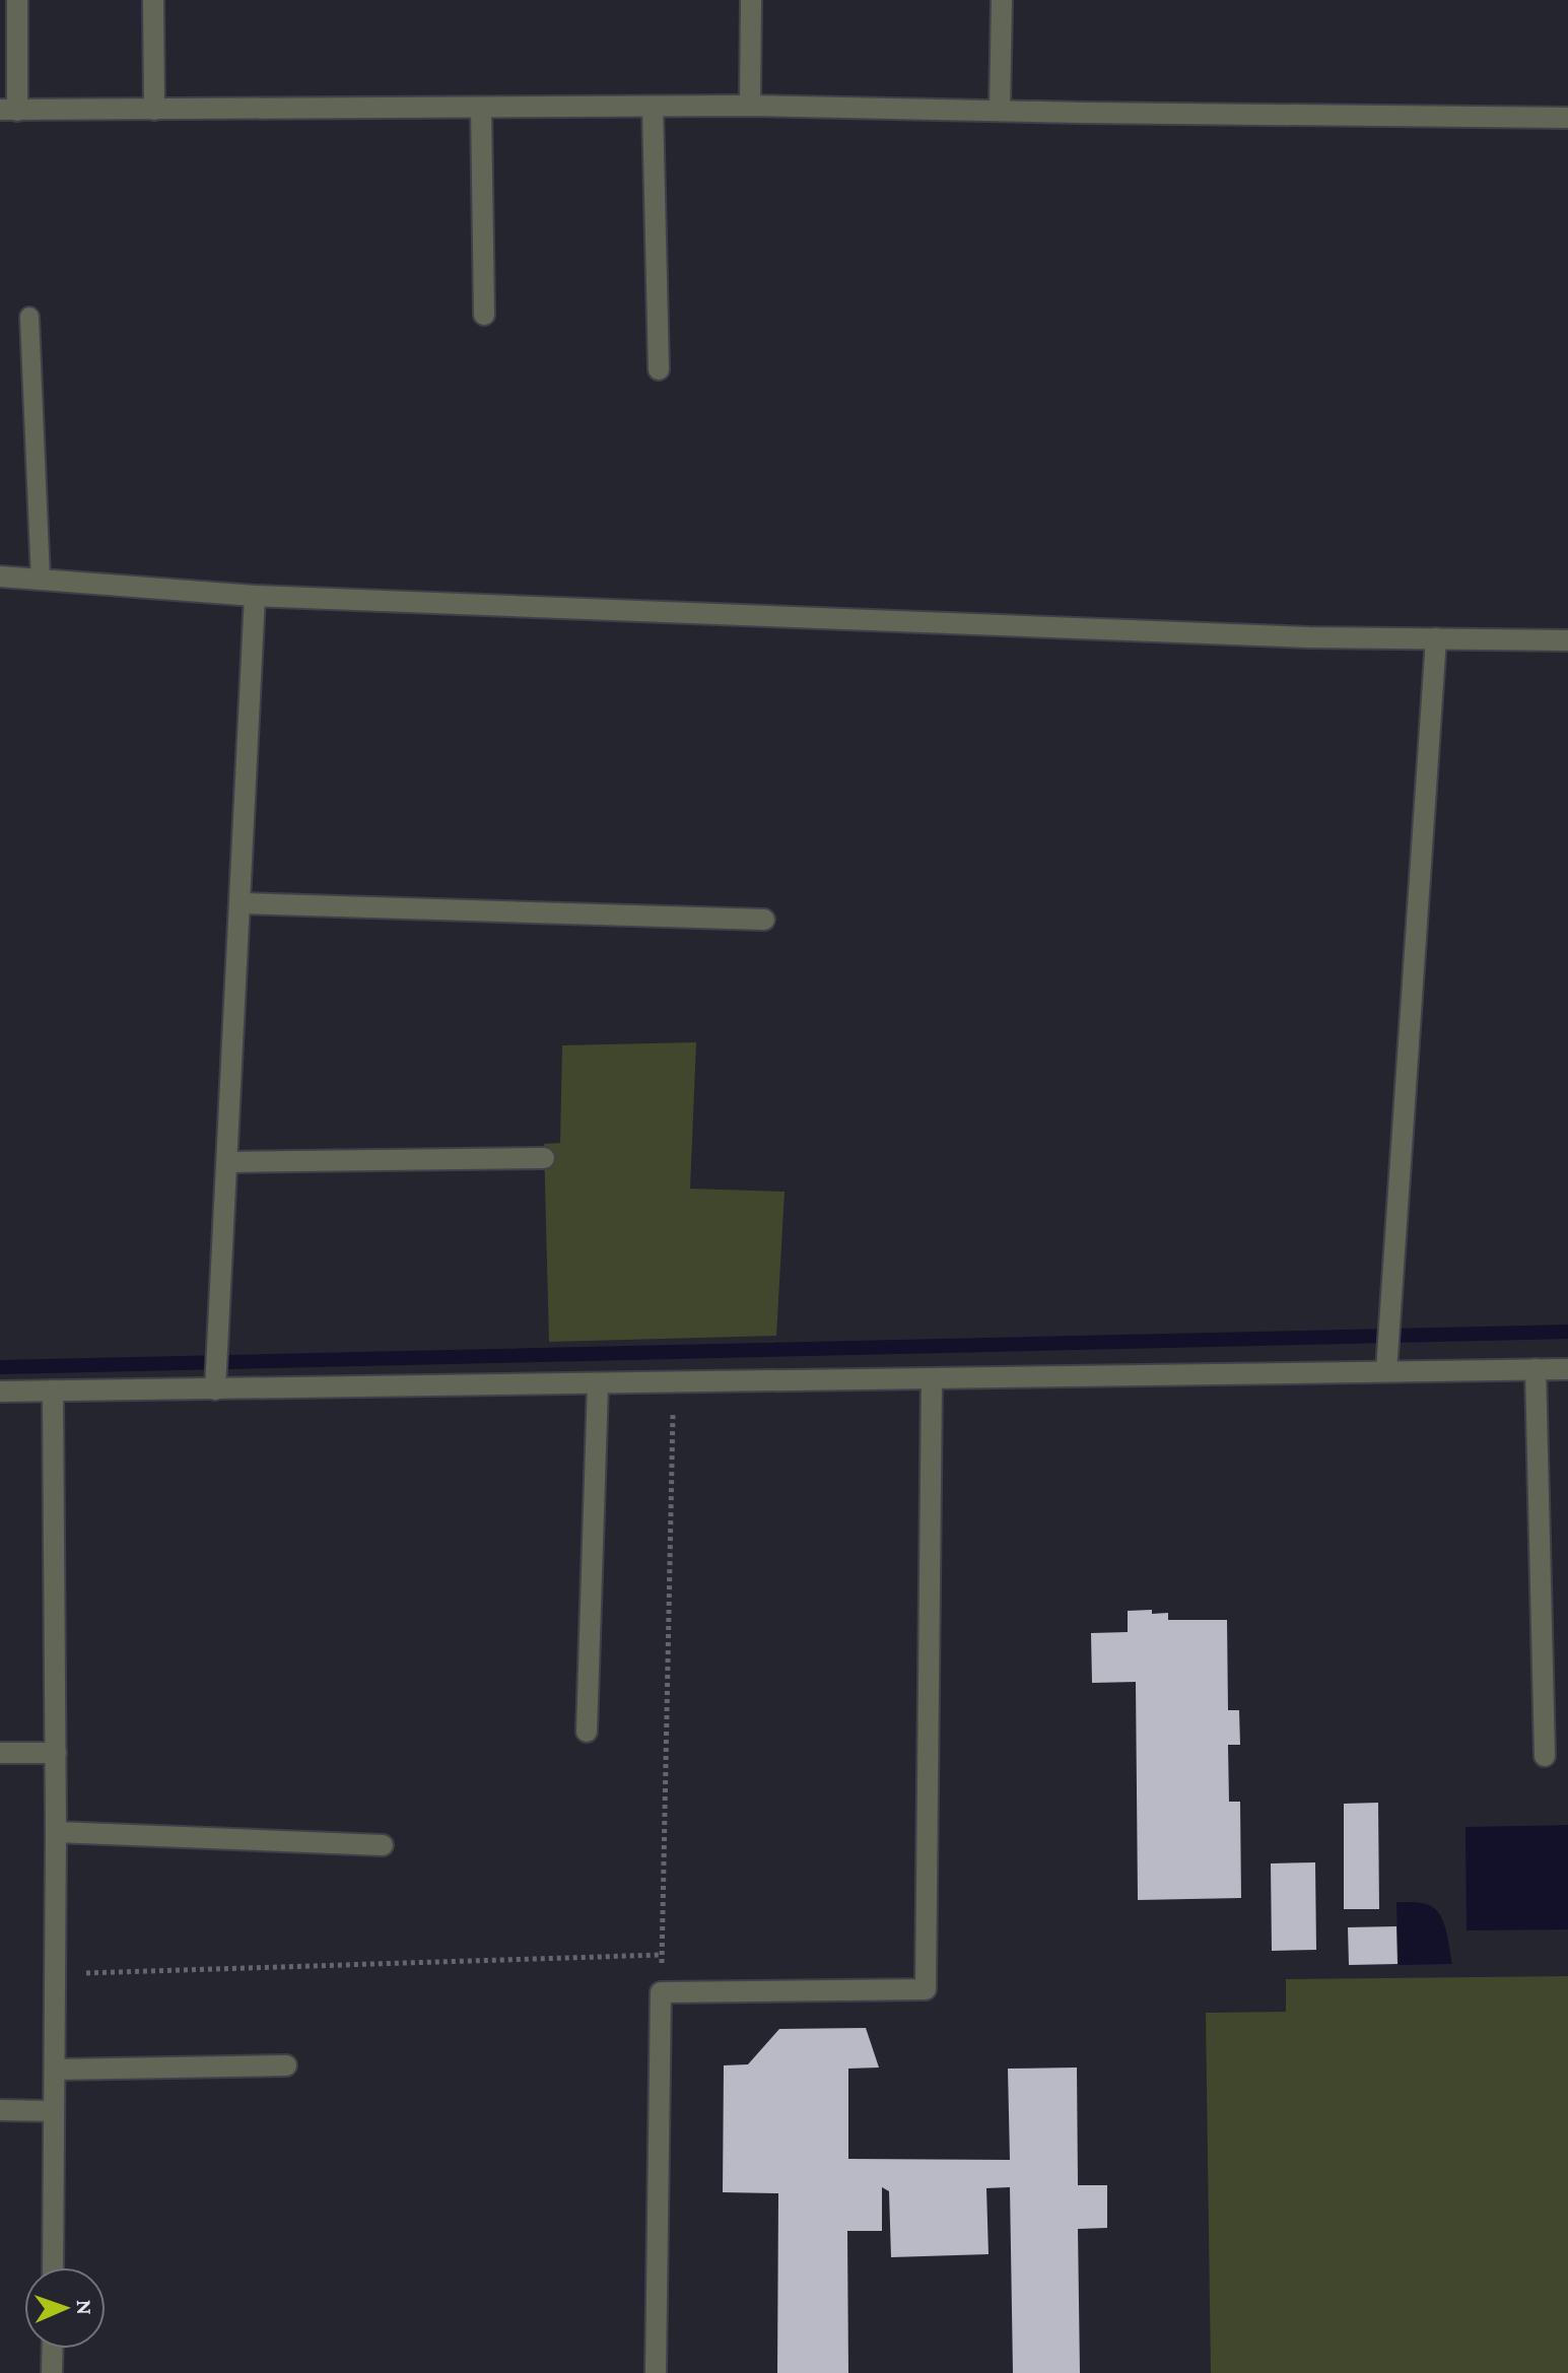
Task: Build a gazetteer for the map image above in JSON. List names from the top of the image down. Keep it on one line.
{"north":"right"}
